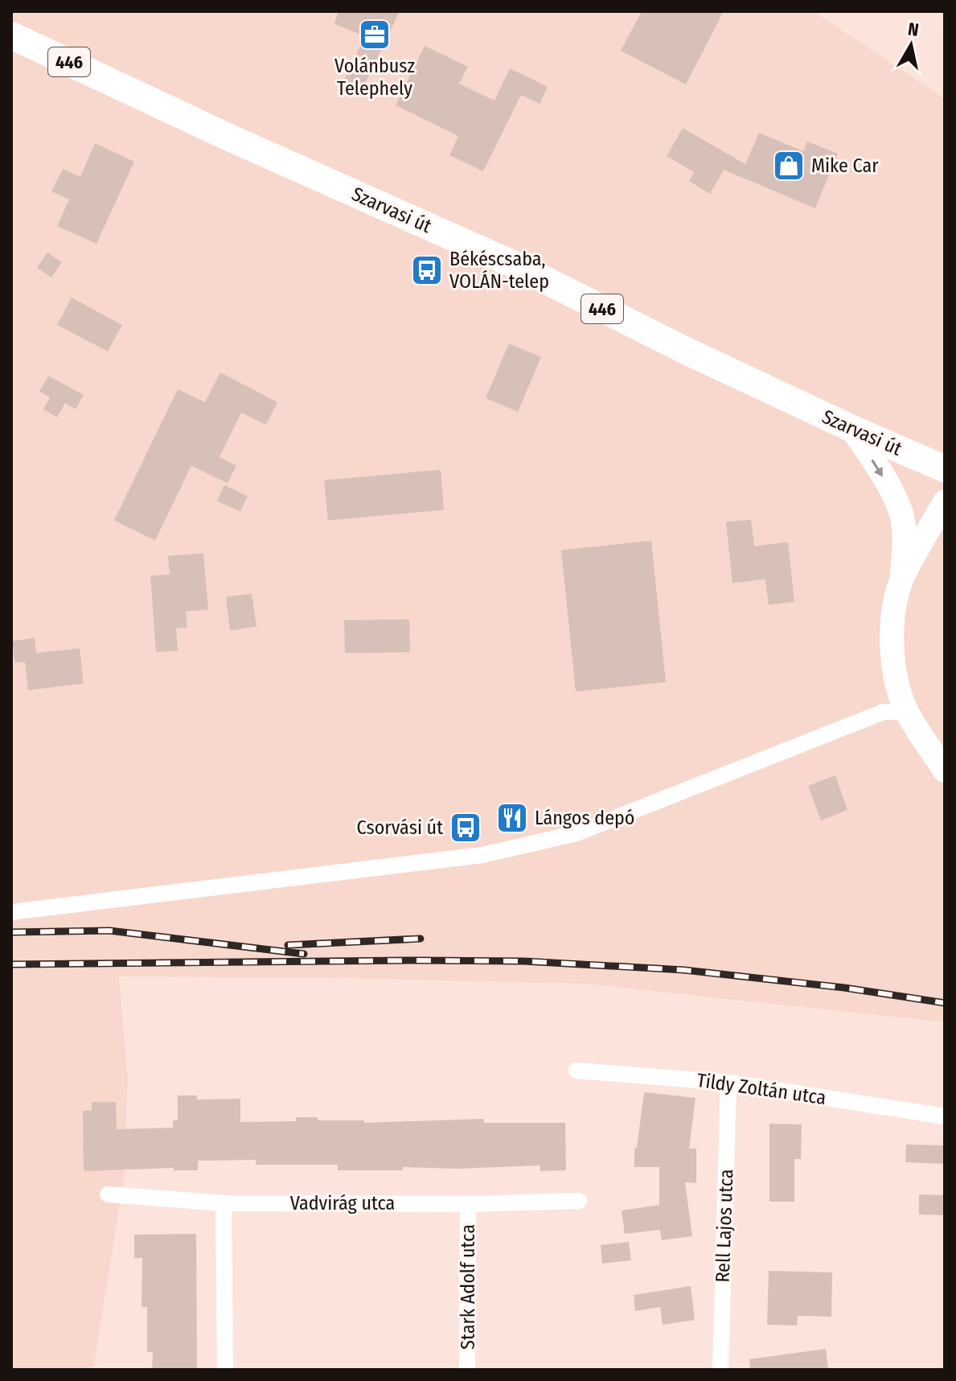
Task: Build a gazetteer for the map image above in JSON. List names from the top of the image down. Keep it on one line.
{"streets":{"main road":["446","Szarvasi út"],"street":["Tildy Zoltán utca","Vadvirág utca","Rell Lajos utca","Stark Adolf utca"]},"crossings":[["Tildy Zoltán utca","Rell Lajos utca"],["Vadvirág utca","Stark Adolf utca"]],"places":{"office":["Volánbusz Telephely"],"shop":["Mike Car"],"bus stop":["Békéscsaba, VOLÁN-telep","Csorvási út"],"restaurant":["Lángos depó"]},"north":"top"}
